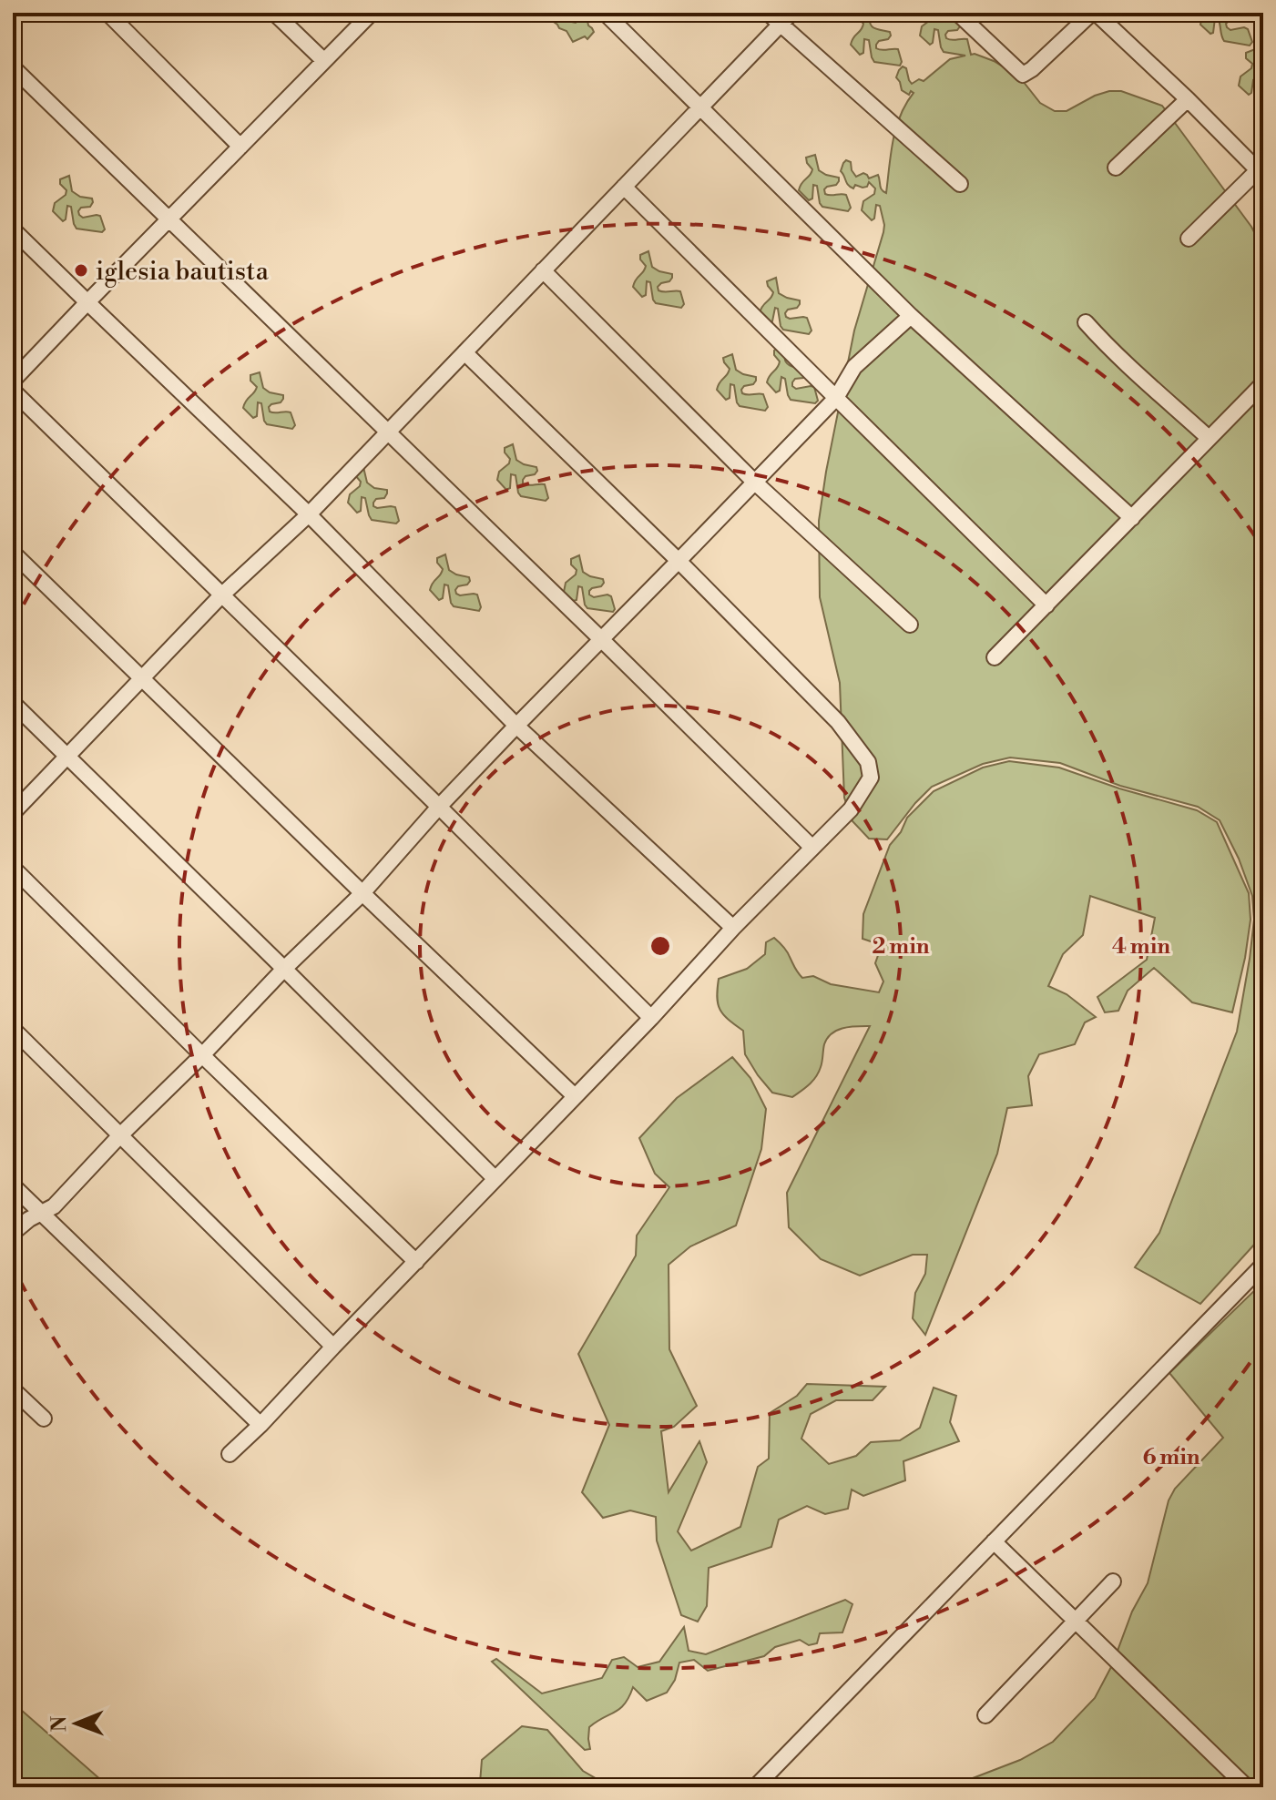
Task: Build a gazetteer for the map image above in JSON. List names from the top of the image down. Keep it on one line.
{"places":["iglesia bautista"],"north":"left","rings":["2 min","4 min","6 min"]}
